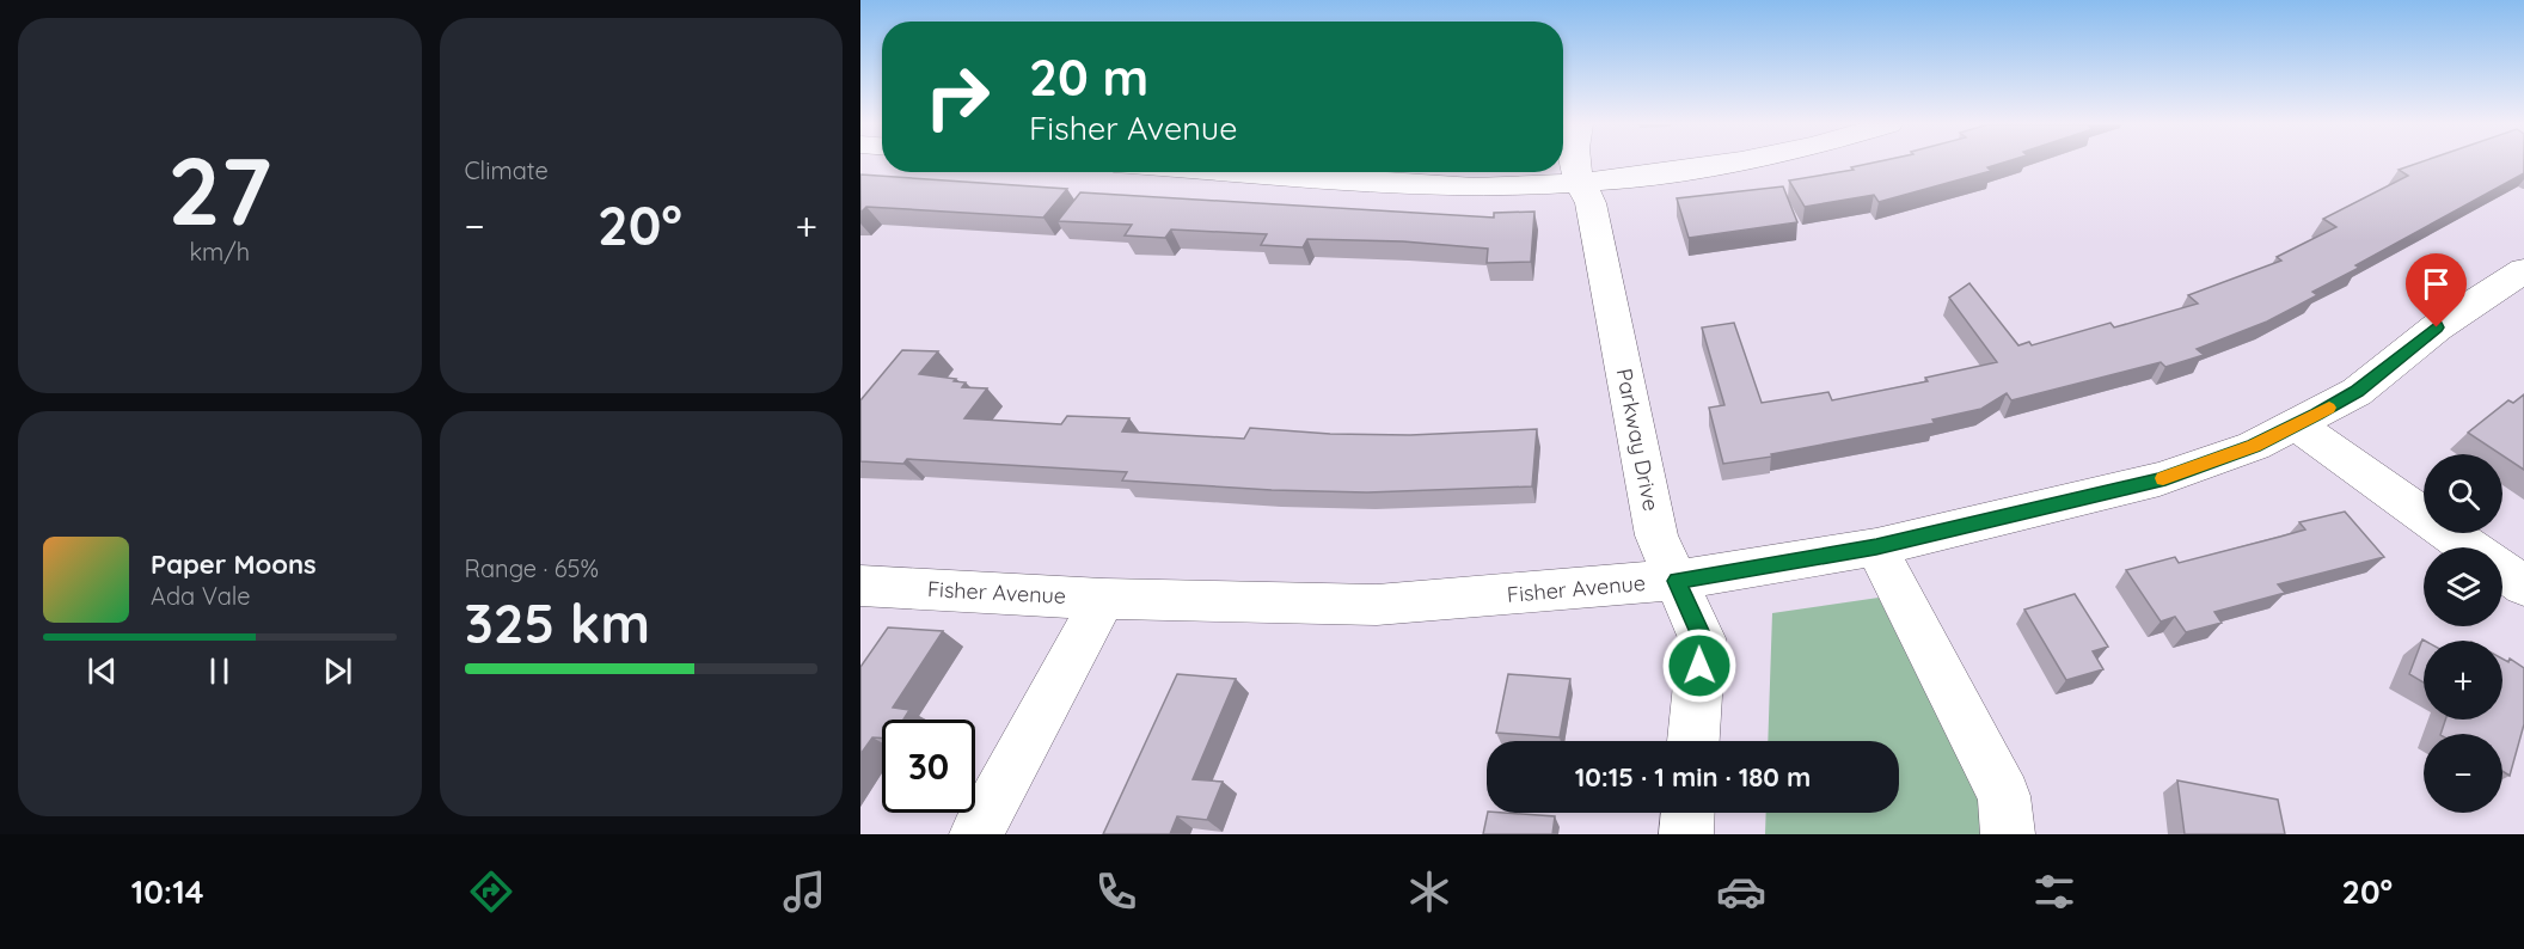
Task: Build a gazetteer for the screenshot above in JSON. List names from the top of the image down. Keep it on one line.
{"streets":{"street":["Parkway Drive","Fisher Avenue"]},"crossings":[["Parkway Drive","Fisher Avenue"]],"page":{"tile":[["27","km/h"],"Climate",["Range · 65%","325 km"]],"turn":["20 m","Fisher Avenue"],"heat":["−","20°","+"],"map_buttons":["+","−"],"song":["Paper Moons","Ada Vale"],"limit":"30","trip":"10:15 · 1 min · 180 m","tabs":["10:14","20°"]}}
